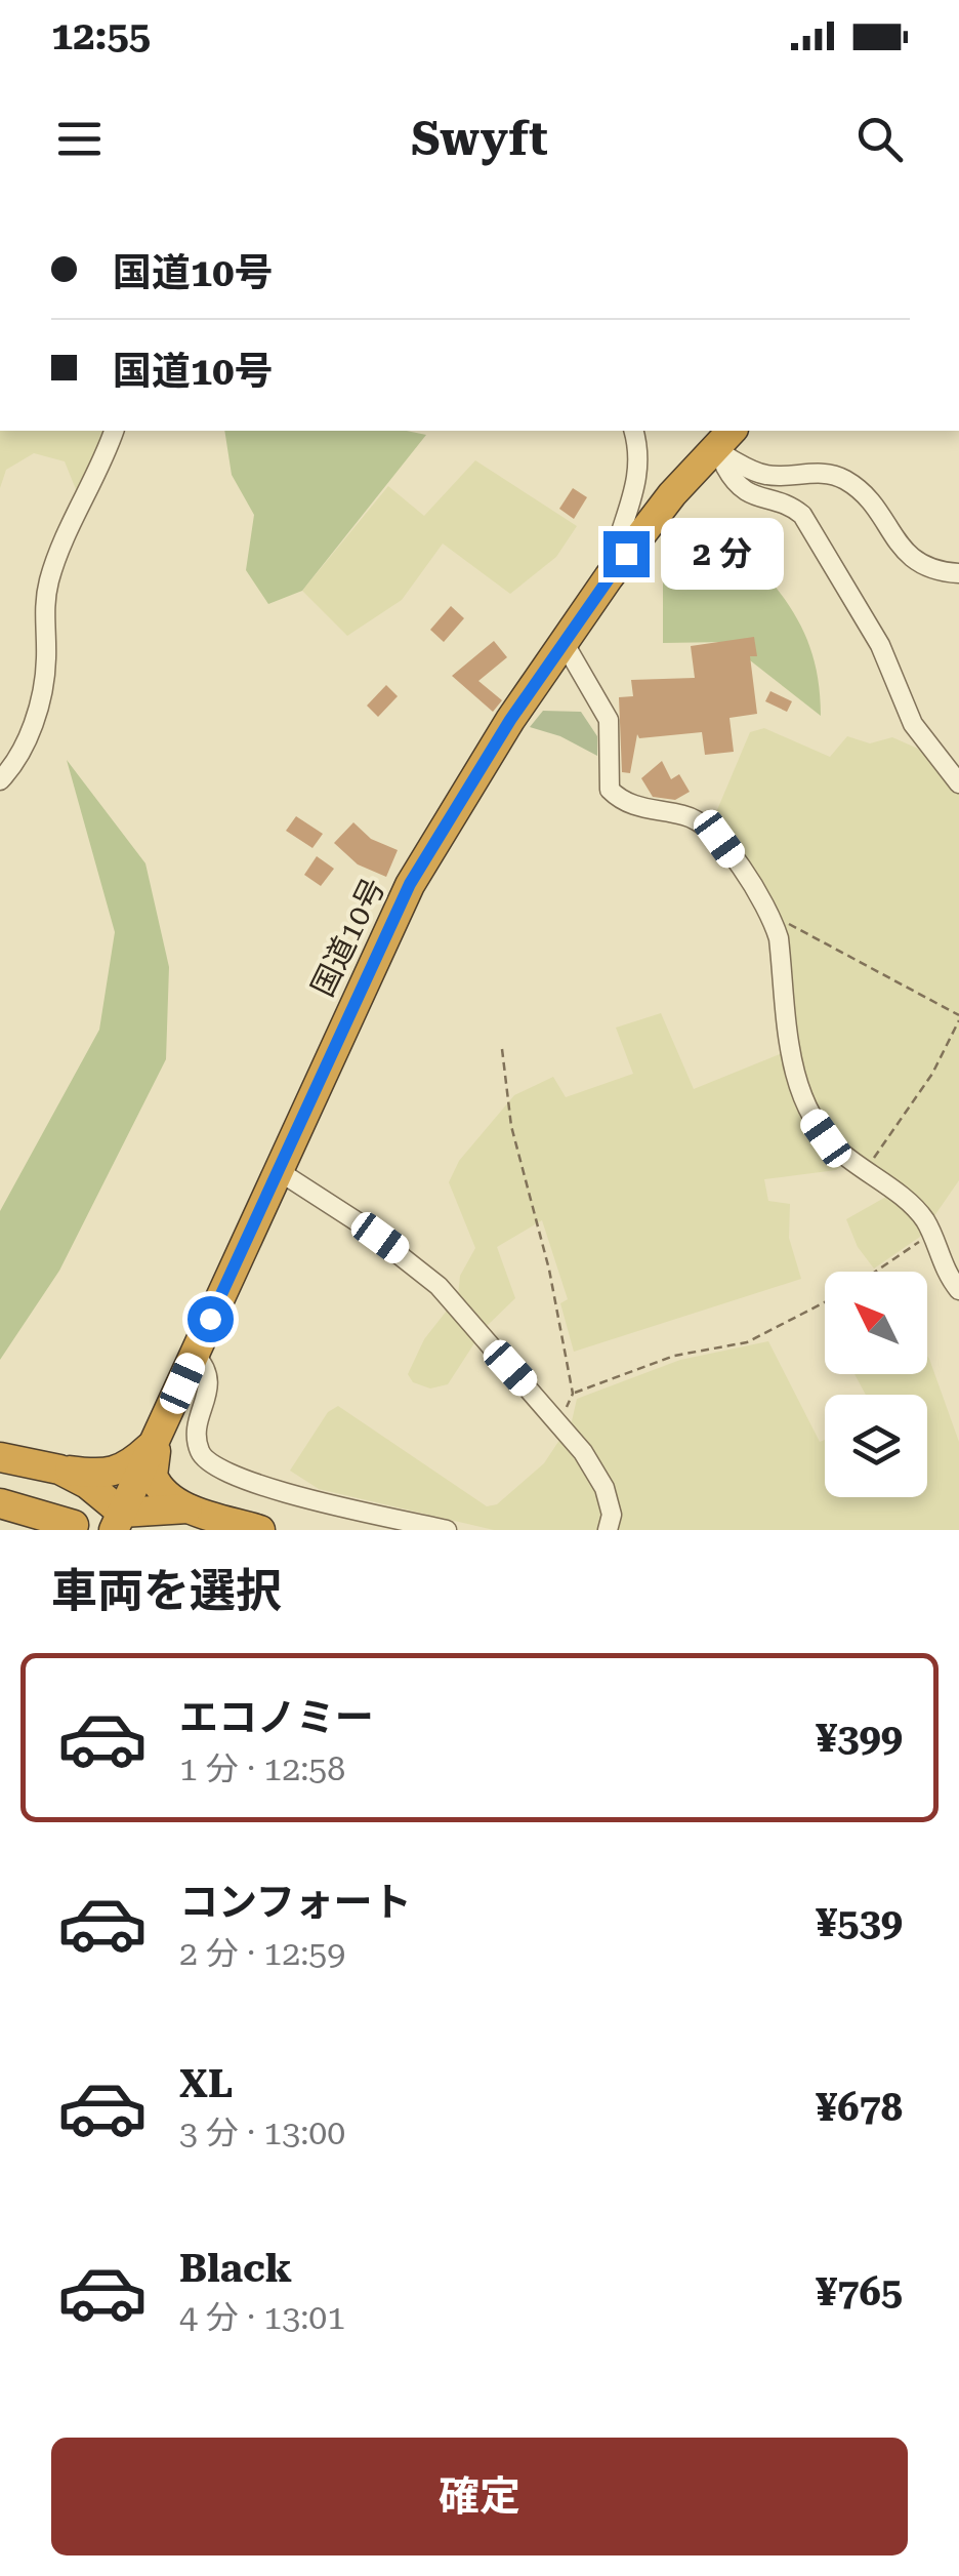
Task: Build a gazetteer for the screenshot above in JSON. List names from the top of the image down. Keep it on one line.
{"streets":{"highway":["国道10号"]},"north":"top left","page":{"status":"12:55","header":"Swyft","banner":["国道10号","国道10号"],"bubble":"2 分","heading":"車両を選択","list":[{"name":"エコノミー","note":"1 分 · 12:58","value":"¥399"},{"name":"コンフォート","note":"2 分 · 12:59","value":"¥539"},{"name":"XL","note":"3 分 · 13:00","value":"¥678"},{"name":"Black","note":"4 分 · 13:01","value":"¥765"}],"buttons":"確定"}}
